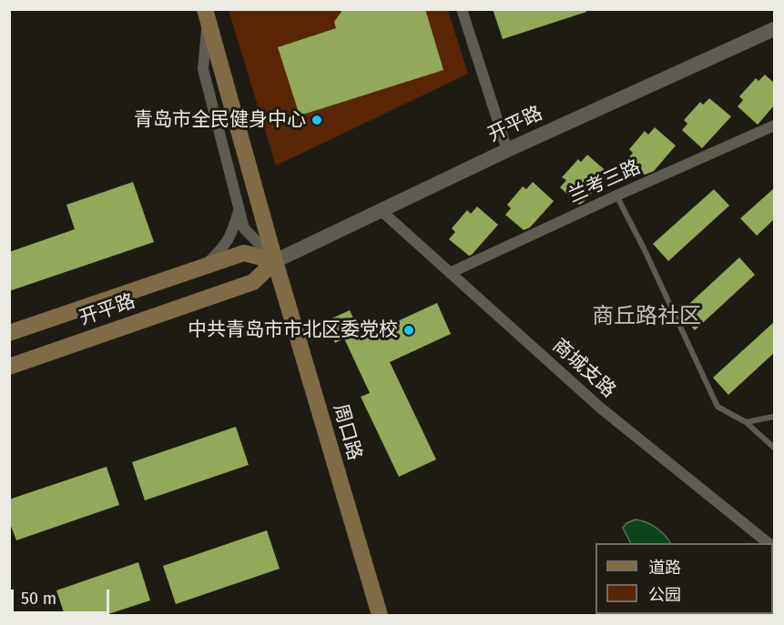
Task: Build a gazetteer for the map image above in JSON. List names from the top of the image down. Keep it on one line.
{"streets":{"main road":["开平路","周口路"],"street":["兰考三路","商城支路"]},"crossings":[["开平路","商城支路"],["开平路","周口路"],["兰考三路","商城支路"]],"districts":["商丘路社区"],"places":["青岛市全民健身中心","中共青岛市市北区委党校"],"legend":["道路","公园"],"scale_bar":"50 m"}
